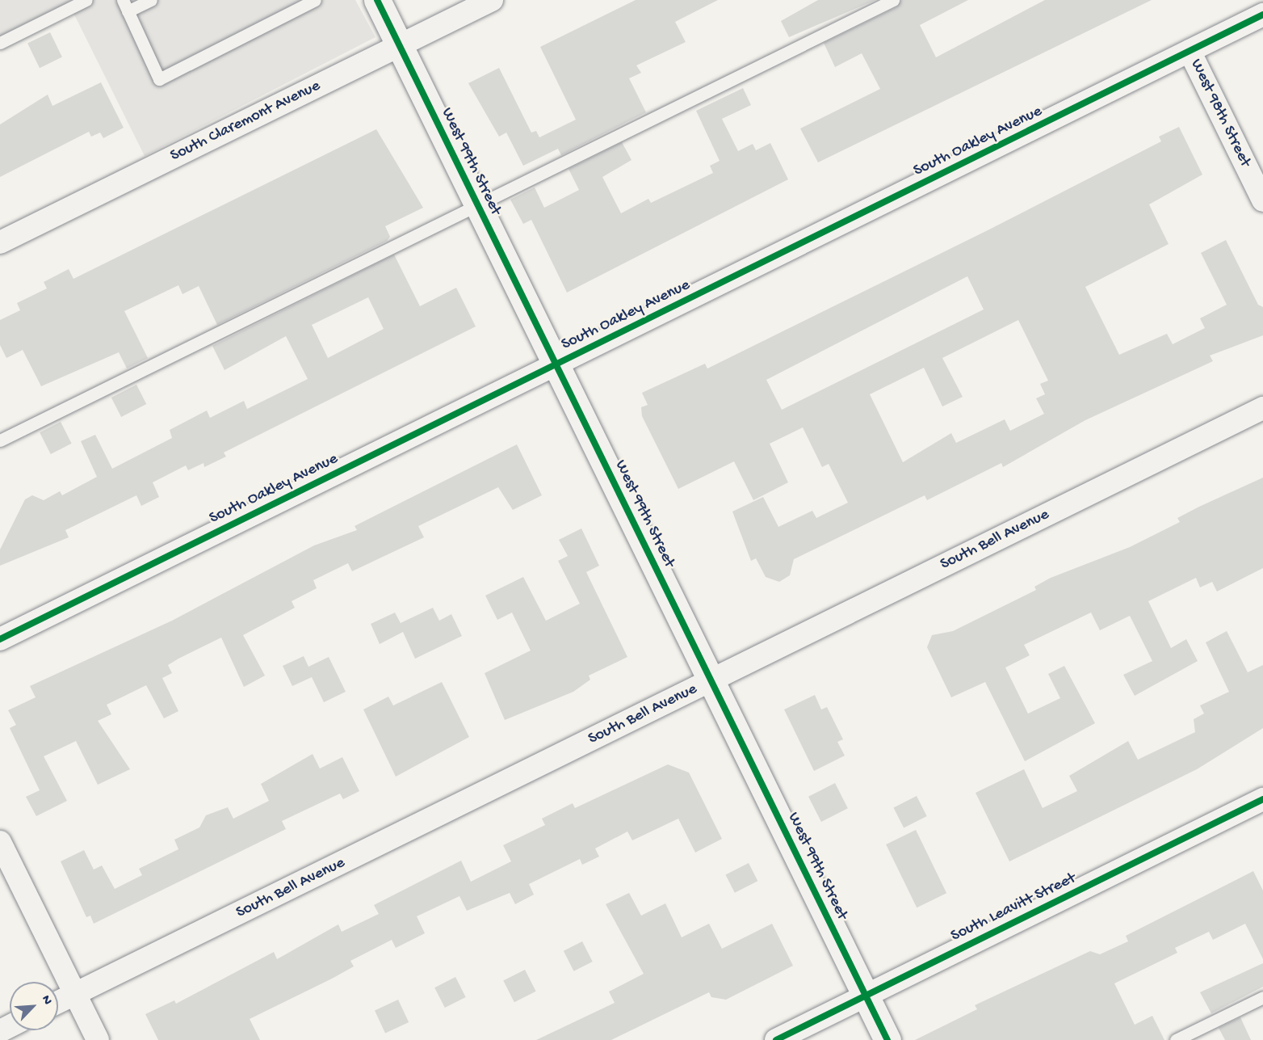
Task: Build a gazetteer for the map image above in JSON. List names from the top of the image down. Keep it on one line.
{"streets":{"street":["West 98th Street","South Claremont Avenue","South Oakley Avenue","West 99th Street","South Bell Avenue","South Leavitt Street"]},"crossings":[["West 98th Street","South Oakley Avenue"],["South Claremont Avenue","West 99th Street"],["South Oakley Avenue","West 99th Street"],["West 99th Street","South Bell Avenue"],["West 99th Street","South Leavitt Street"]],"north":"top right"}
